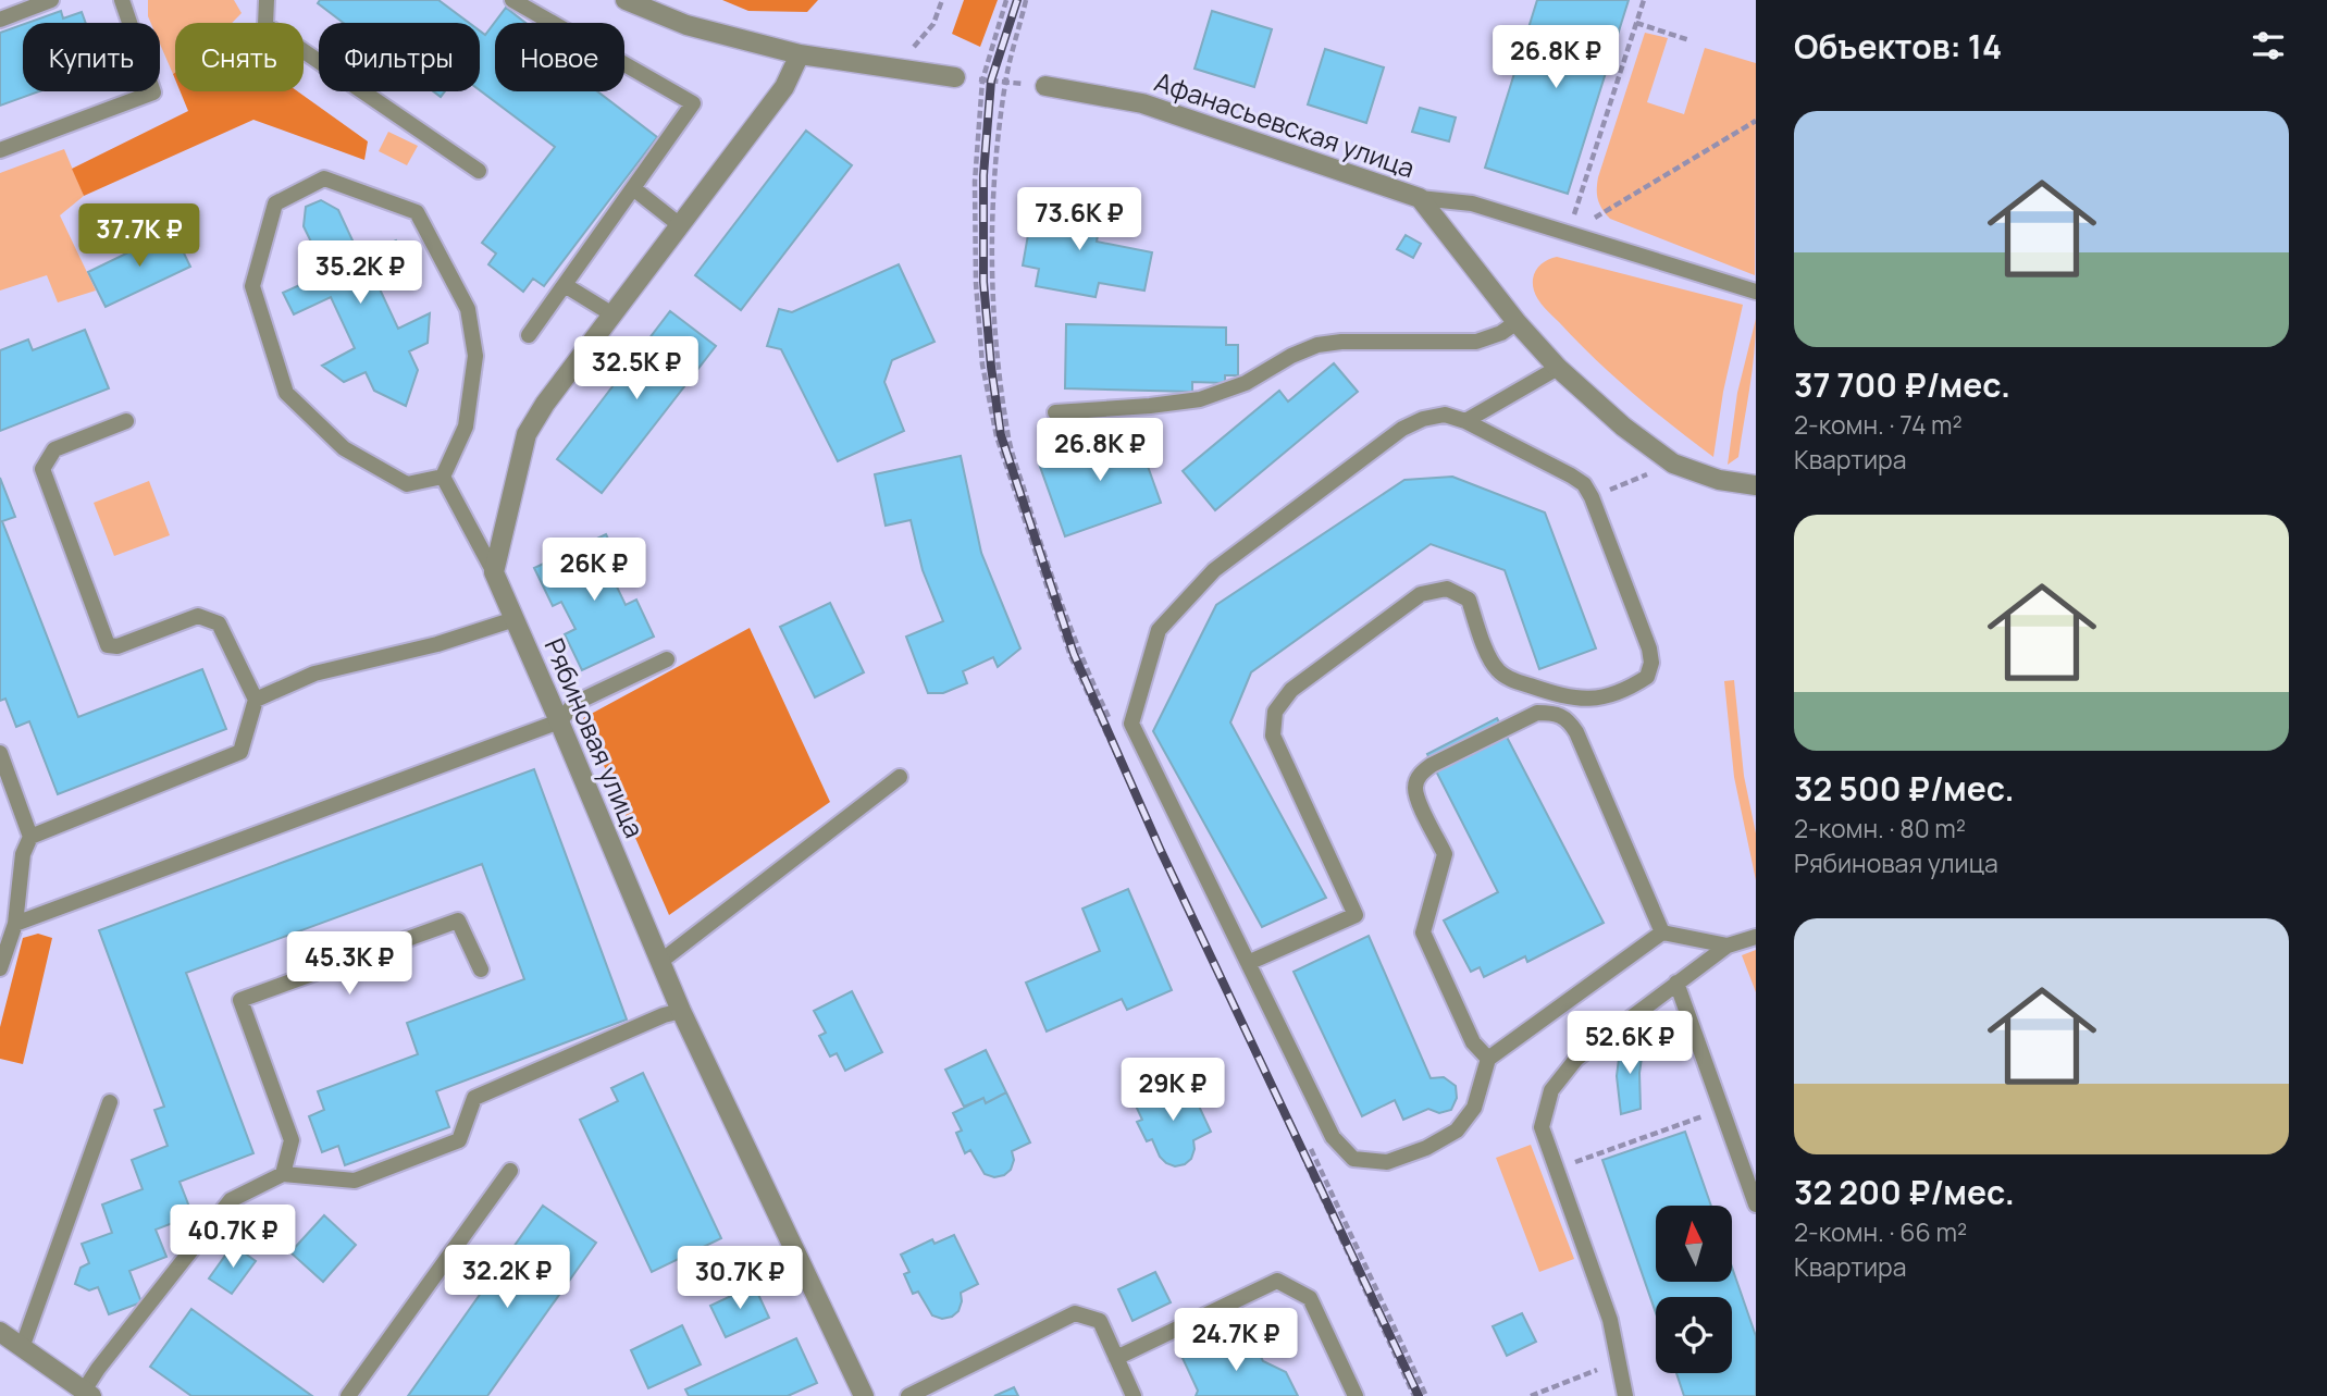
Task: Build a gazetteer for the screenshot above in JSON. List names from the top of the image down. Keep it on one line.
{"streets":{"street":["Афанасьевская улица","Рябиновая улица"]},"north":"top","page":{"heading":"Объектов: 14","chip":["Купить","Снять","Фильтры","Новое"],"price":["26.8K ₽","73.6K ₽","37.7K ₽","35.2K ₽","32.5K ₽","26.8K ₽","26K ₽","45.3K ₽","52.6K ₽","29K ₽","40.7K ₽","32.2K ₽","30.7K ₽","24.7K ₽"],"list":[{"name":"37 700 ₽/мес.","note":"2-комн. · 74 m² · Квартира"},{"name":"32 500 ₽/мес.","note":"2-комн. · 80 m² · Рябиновая улица"},{"name":"32 200 ₽/мес.","note":"2-комн. · 66 m² · Квартира"}]}}
